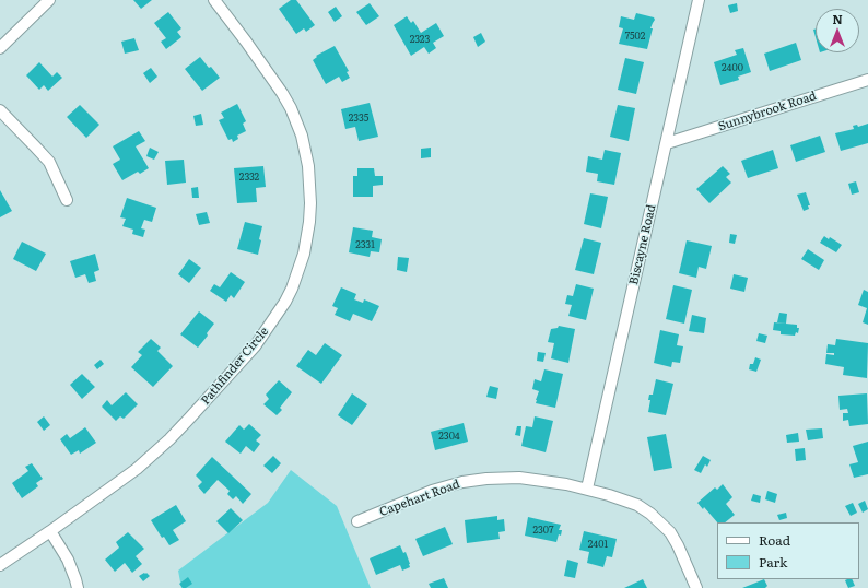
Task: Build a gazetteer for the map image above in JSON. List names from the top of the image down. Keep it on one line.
{"streets":{"street":["Sunnybrook Road","Biscayne Road","Pathfinder Circle","Capehart Road"]},"crossings":[["Sunnybrook Road","Biscayne Road"],["Biscayne Road","Capehart Road"]],"house_numbers":["7502","2323","2400","2335","2332","2331","2304","2307","2401"],"legend":["Road","Park"],"north":"top"}
